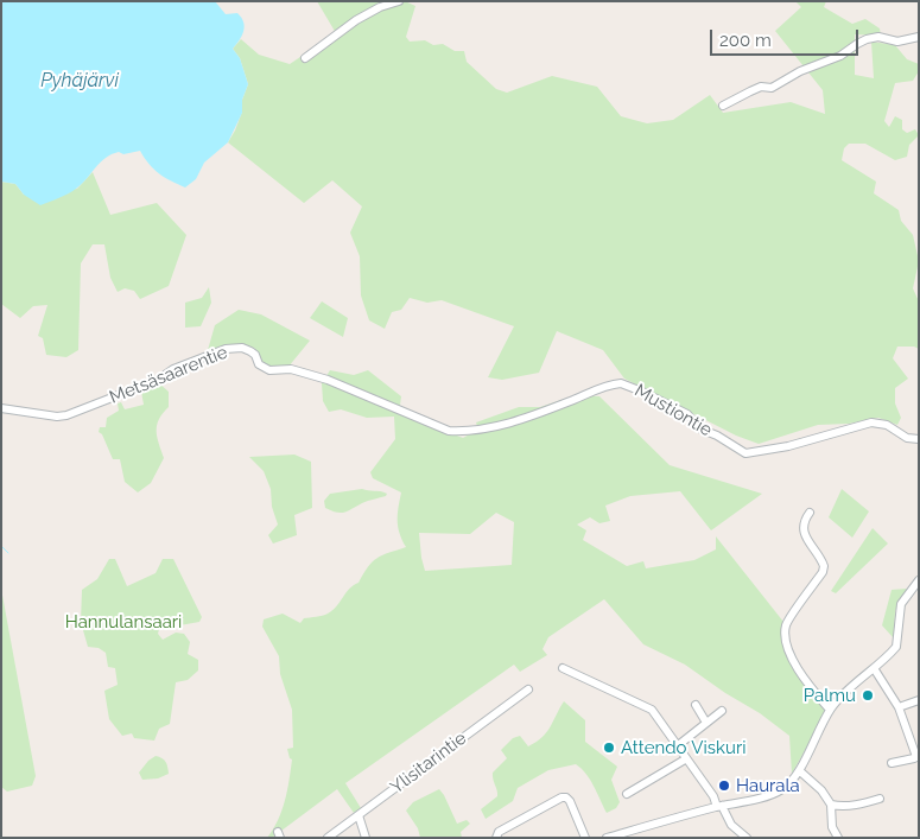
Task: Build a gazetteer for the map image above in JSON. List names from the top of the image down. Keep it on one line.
{"streets":{"street":["Metsäsaarentie","Mustiontie","Ylisitarintie"]},"crossings":[["Metsäsaarentie","Mustiontie"]],"water":["Pyhäjärvi"],"parks":["Hannulansaari"],"places":["Palmu","Attendo Viskuri","Haurala"],"scale_bar":"200 m"}
